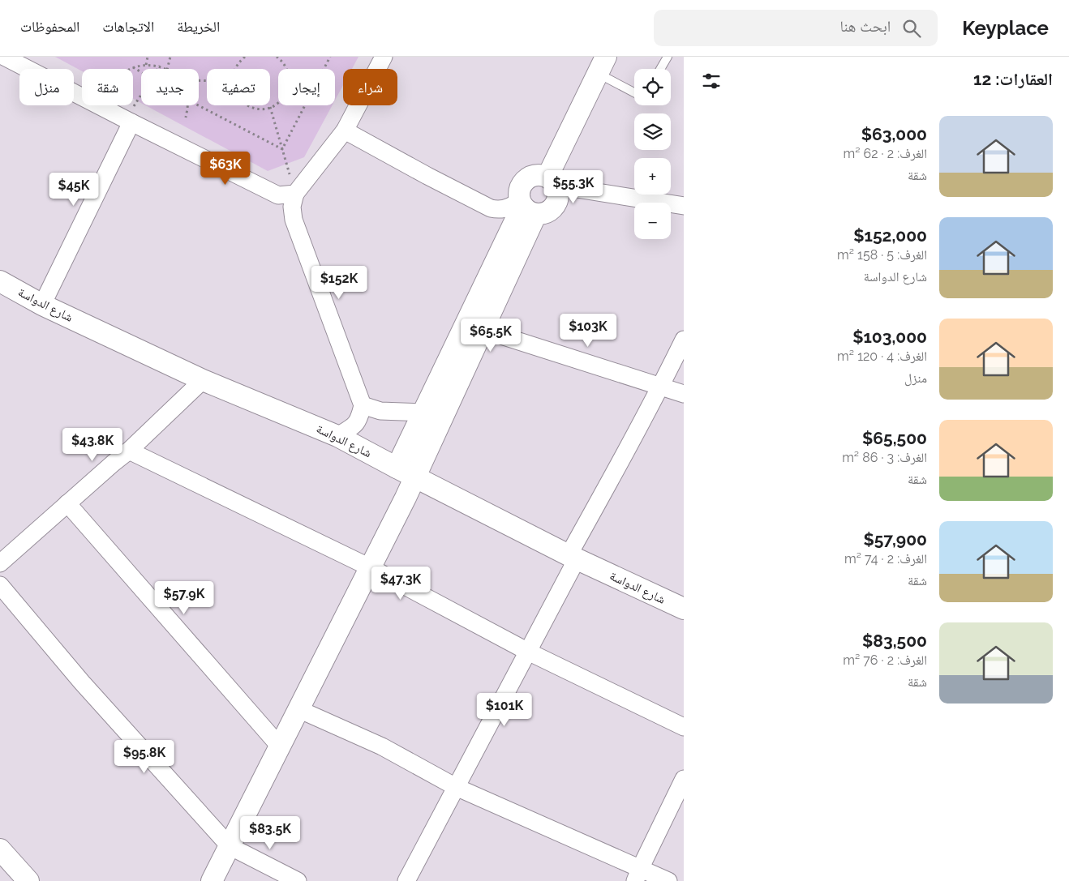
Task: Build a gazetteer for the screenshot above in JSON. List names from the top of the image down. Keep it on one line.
{"streets":{"street":["شارع الدواسة"]},"page":{"header":"Keyplace","search":"ابحث هنا","nav":["الخريطة","الاتجاهات","المحفوظات"],"heading":"العقارات: 12","map_buttons":["+","−"],"chip":["شراء","إيجار","تصفية","جديد","شقة","منزل"],"list":[{"name":"$63,000","note":"الغرف: 2 · 62 m² · شقة"},{"name":"$152,000","note":"الغرف: 5 · 158 m² · شارع الدواسة"},{"name":"$103,000","note":"الغرف: 4 · 120 m² · منزل"},{"name":"$65,500","note":"الغرف: 3 · 86 m² · شقة"},{"name":"$57,900","note":"الغرف: 2 · 74 m² · شقة"},{"name":"$83,500","note":"الغرف: 2 · 76 m² · شقة"}],"price":["$63K","$55.3K","$45K","$152K","$103K","$65.5K","$43.8K","$47.3K","$57.9K","$101K","$95.8K","$83.5K"]}}
